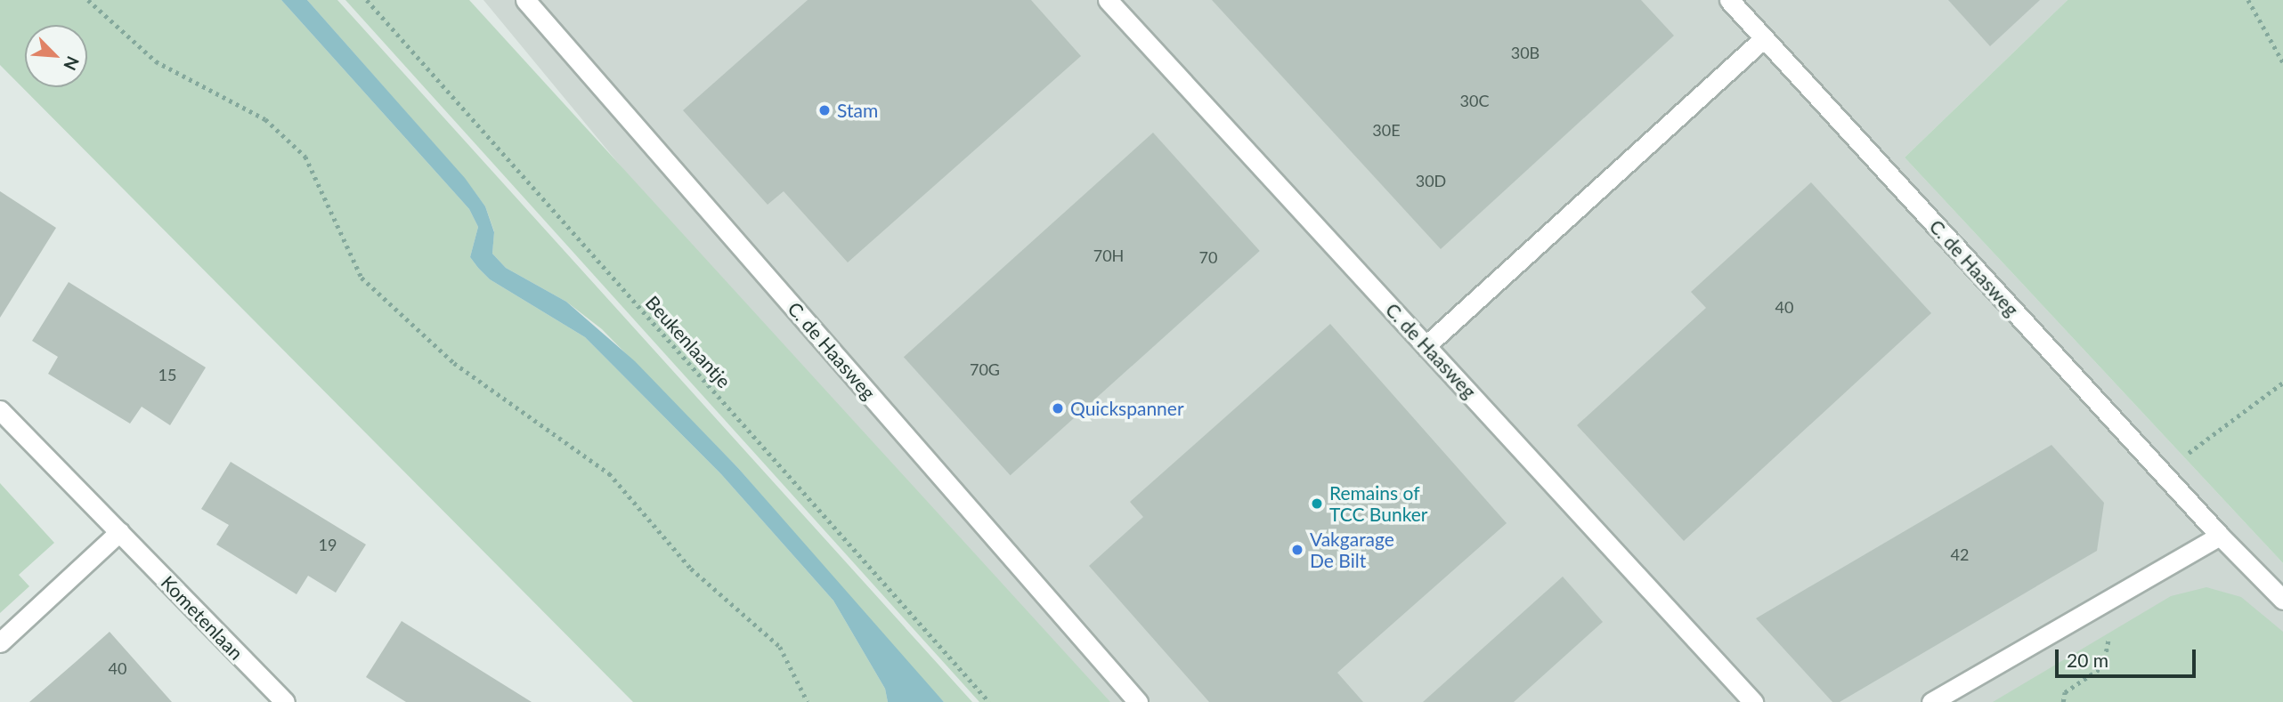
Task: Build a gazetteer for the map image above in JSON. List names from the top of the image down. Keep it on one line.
{"streets":{"street":["C. de Haasweg","Kometenlaan"],"path":["Beukenlaantje"]},"places":["Stam","Quickspanner","Remains of TCC Bunker","Vakgarage De Bilt"],"house_numbers":["30B","30C","30E","30D","70H","70","40","70G","15","19","42","40"],"scale_bar":"20 m","north":"bottom right"}
